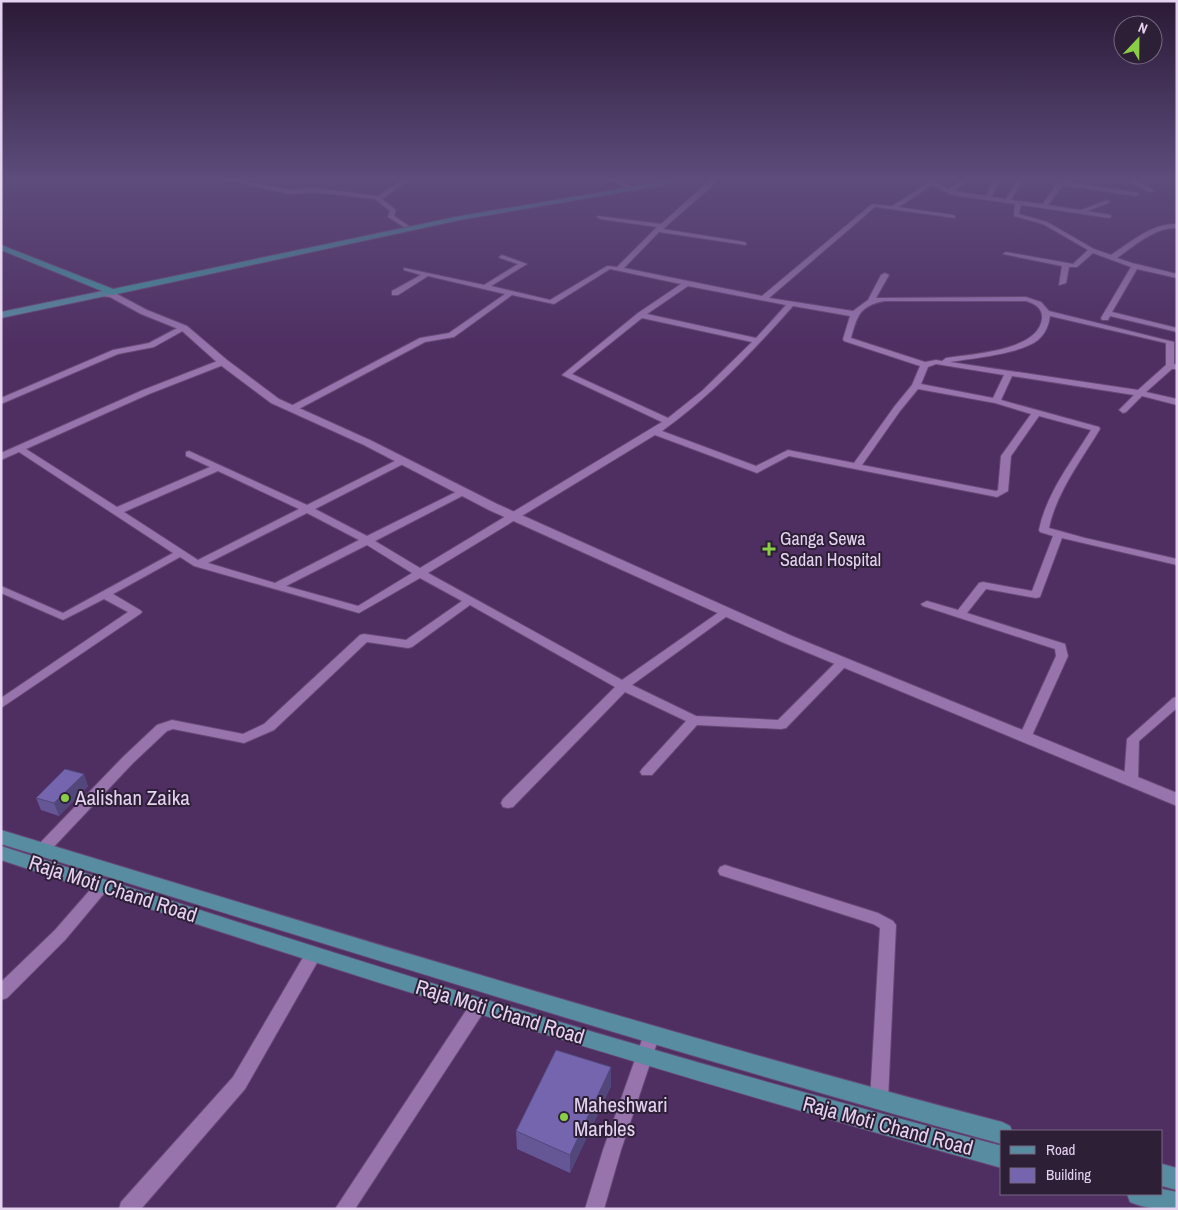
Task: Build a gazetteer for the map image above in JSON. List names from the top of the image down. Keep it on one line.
{"streets":{"main road":["Raja Moti Chand Road"]},"places":{"health":["Ganga Sewa Sadan Hospital"],"other":["Aalishan Zaika","Maheshwari Marbles"]},"legend":["Road","Building"],"north":"top"}
